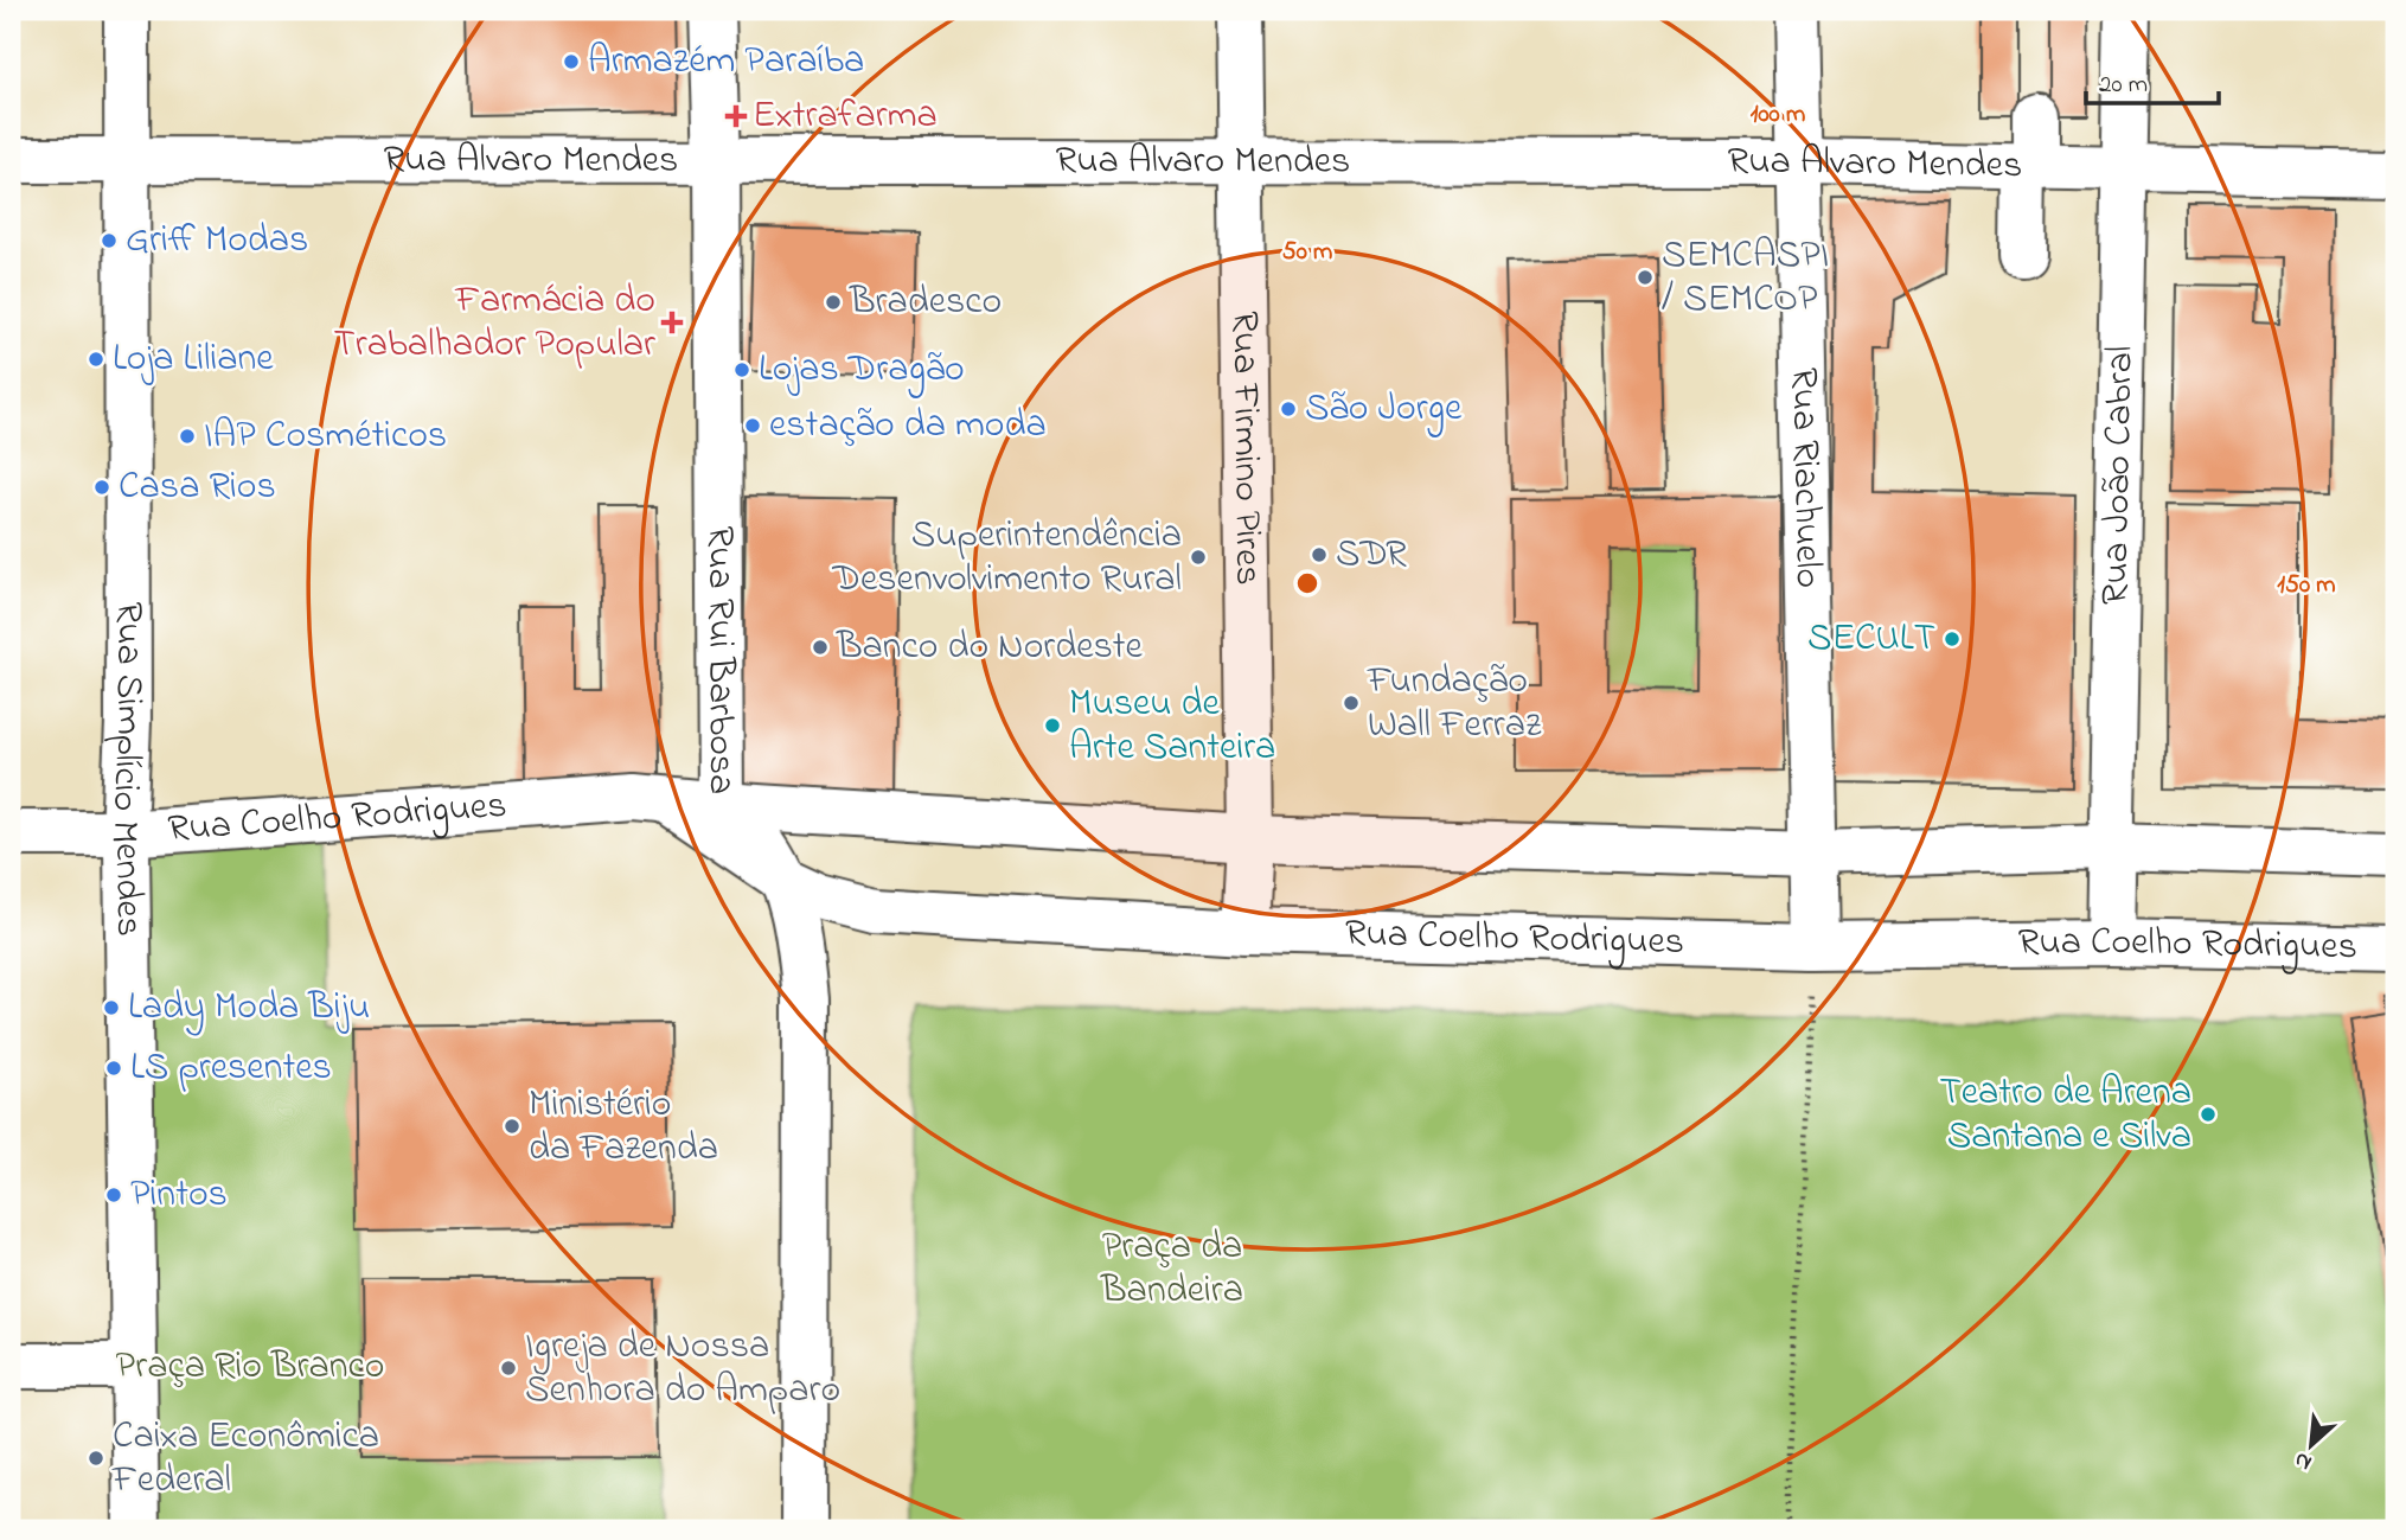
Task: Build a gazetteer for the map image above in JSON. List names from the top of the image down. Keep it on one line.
{"streets":{"street":["Rua Alvaro Mendes","Rua Firmino Pires","Rua João Cabral","Rua Riachuelo","Rua Rui Barbosa","Rua Simplício Mendes","Rua Coelho Rodrigues"]},"crossings":[["Rua Alvaro Mendes","Rua Firmino Pires"],["Rua Alvaro Mendes","Rua João Cabral"],["Rua Alvaro Mendes","Rua Riachuelo"],["Rua Alvaro Mendes","Rua Rui Barbosa"],["Rua Alvaro Mendes","Rua Simplício Mendes"],["Rua Firmino Pires","Rua Coelho Rodrigues"],["Rua João Cabral","Rua Coelho Rodrigues"],["Rua Riachuelo","Rua Coelho Rodrigues"],["Rua Rui Barbosa","Rua Coelho Rodrigues"],["Rua Simplício Mendes","Rua Coelho Rodrigues"]],"parks":["Praça da Bandeira","Praça Rio Branco"],"places":{"other":["Armazém Paraíba","Griff Modas","SEMCASPI / SEMCOP","Bradesco","Loja Liliane","Lojas Dragão","São Jorge","estação da moda","IAP Cosméticos","Casa Rios","SDR","Superintendência Desenvolvimento Rural","SECULT","Banco do Nordeste","Fundação Wall Ferraz","Museu de Arte Santeira","Lady Moda Biju","LS presentes","Teatro de Arena Santana e Silva","Ministério da Fazenda","Pintos","Igreja de Nossa Senhora do Amparo","Caixa Econômica Federal"],"health":["Extrafarma","Farmácia do Trabalhador Popular"]},"scale_bar":"20 m","north":"bottom left","rings":["100 m","50 m","150 m"]}
